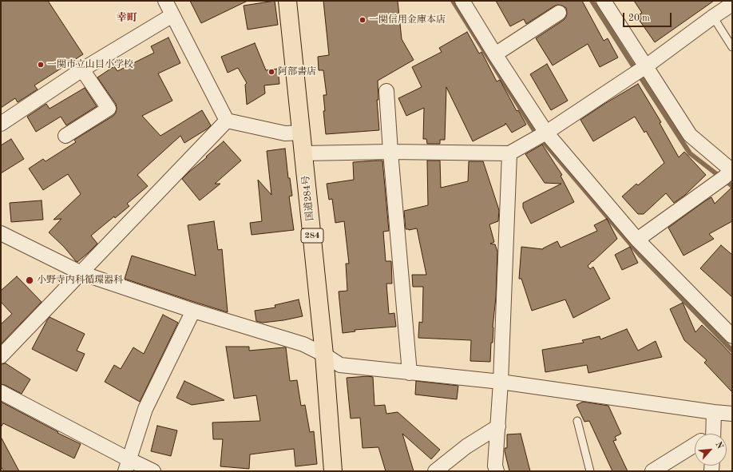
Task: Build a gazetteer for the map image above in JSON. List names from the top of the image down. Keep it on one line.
{"streets":{"highway":["国道284号","284"]},"districts":["幸町"],"places":["一関信用金庫本店","一関市立山目小学校","阿部書店","小野寺内科循環器科"],"scale_bar":"20 m","north":"top right"}
